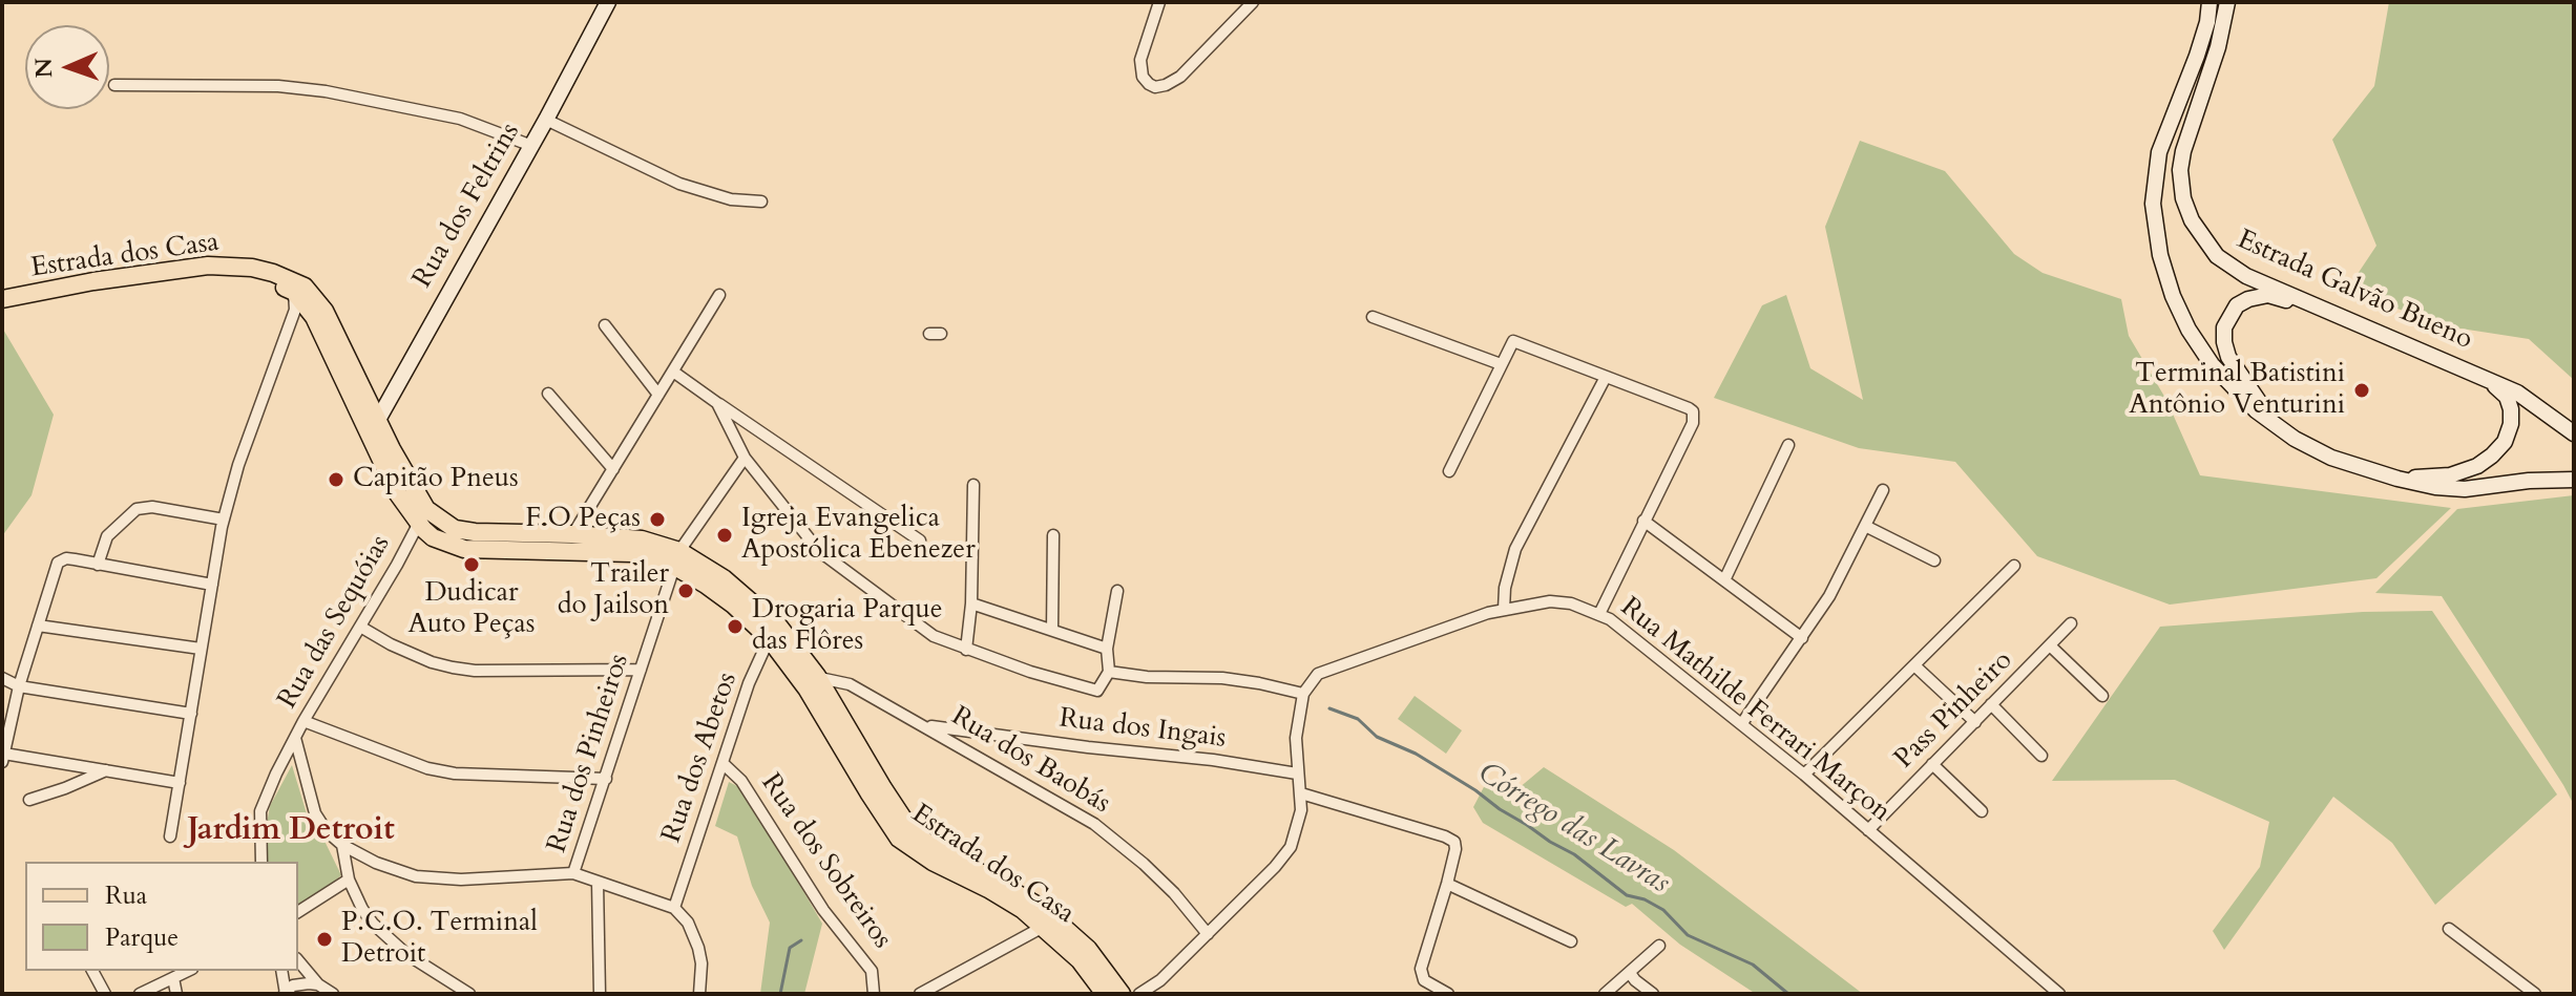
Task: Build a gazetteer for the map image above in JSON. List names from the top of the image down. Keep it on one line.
{"streets":{"main road":["Rua dos Feltrins","Estrada dos Casa","Estrada Galvão Bueno"],"street":["Rua das Sequóias","Rua Mathilde Ferrari Marçon","Pass Pinheiro","Rua dos Ingais","Rua dos Pinheiros","Rua dos Abetos","Rua dos Baobás","Rua dos Sobreiros"]},"crossings":[["Rua dos Feltrins","Estrada dos Casa"],["Estrada dos Casa","Rua das Sequóias"],["Estrada dos Casa","Rua dos Pinheiros"],["Estrada dos Casa","Rua dos Abetos"],["Estrada dos Casa","Rua dos Baobás"],["Rua Mathilde Ferrari Marçon","Pass Pinheiro"],["Rua dos Ingais","Rua dos Baobás"],["Rua dos Abetos","Rua dos Sobreiros"]],"districts":["Jardim Detroit"],"water":["Córrego das Lavras"],"places":["Terminal Batistini Antônio Venturini","Capitão Pneus","F.O Peças","Igreja Evangelica Apostólica Ebenezer","Dudicar Auto Peças","Trailer do Jailson","Drogaria Parque das Flôres","P.C.O. Terminal Detroit"],"legend":["Rua","Parque"],"north":"left"}
